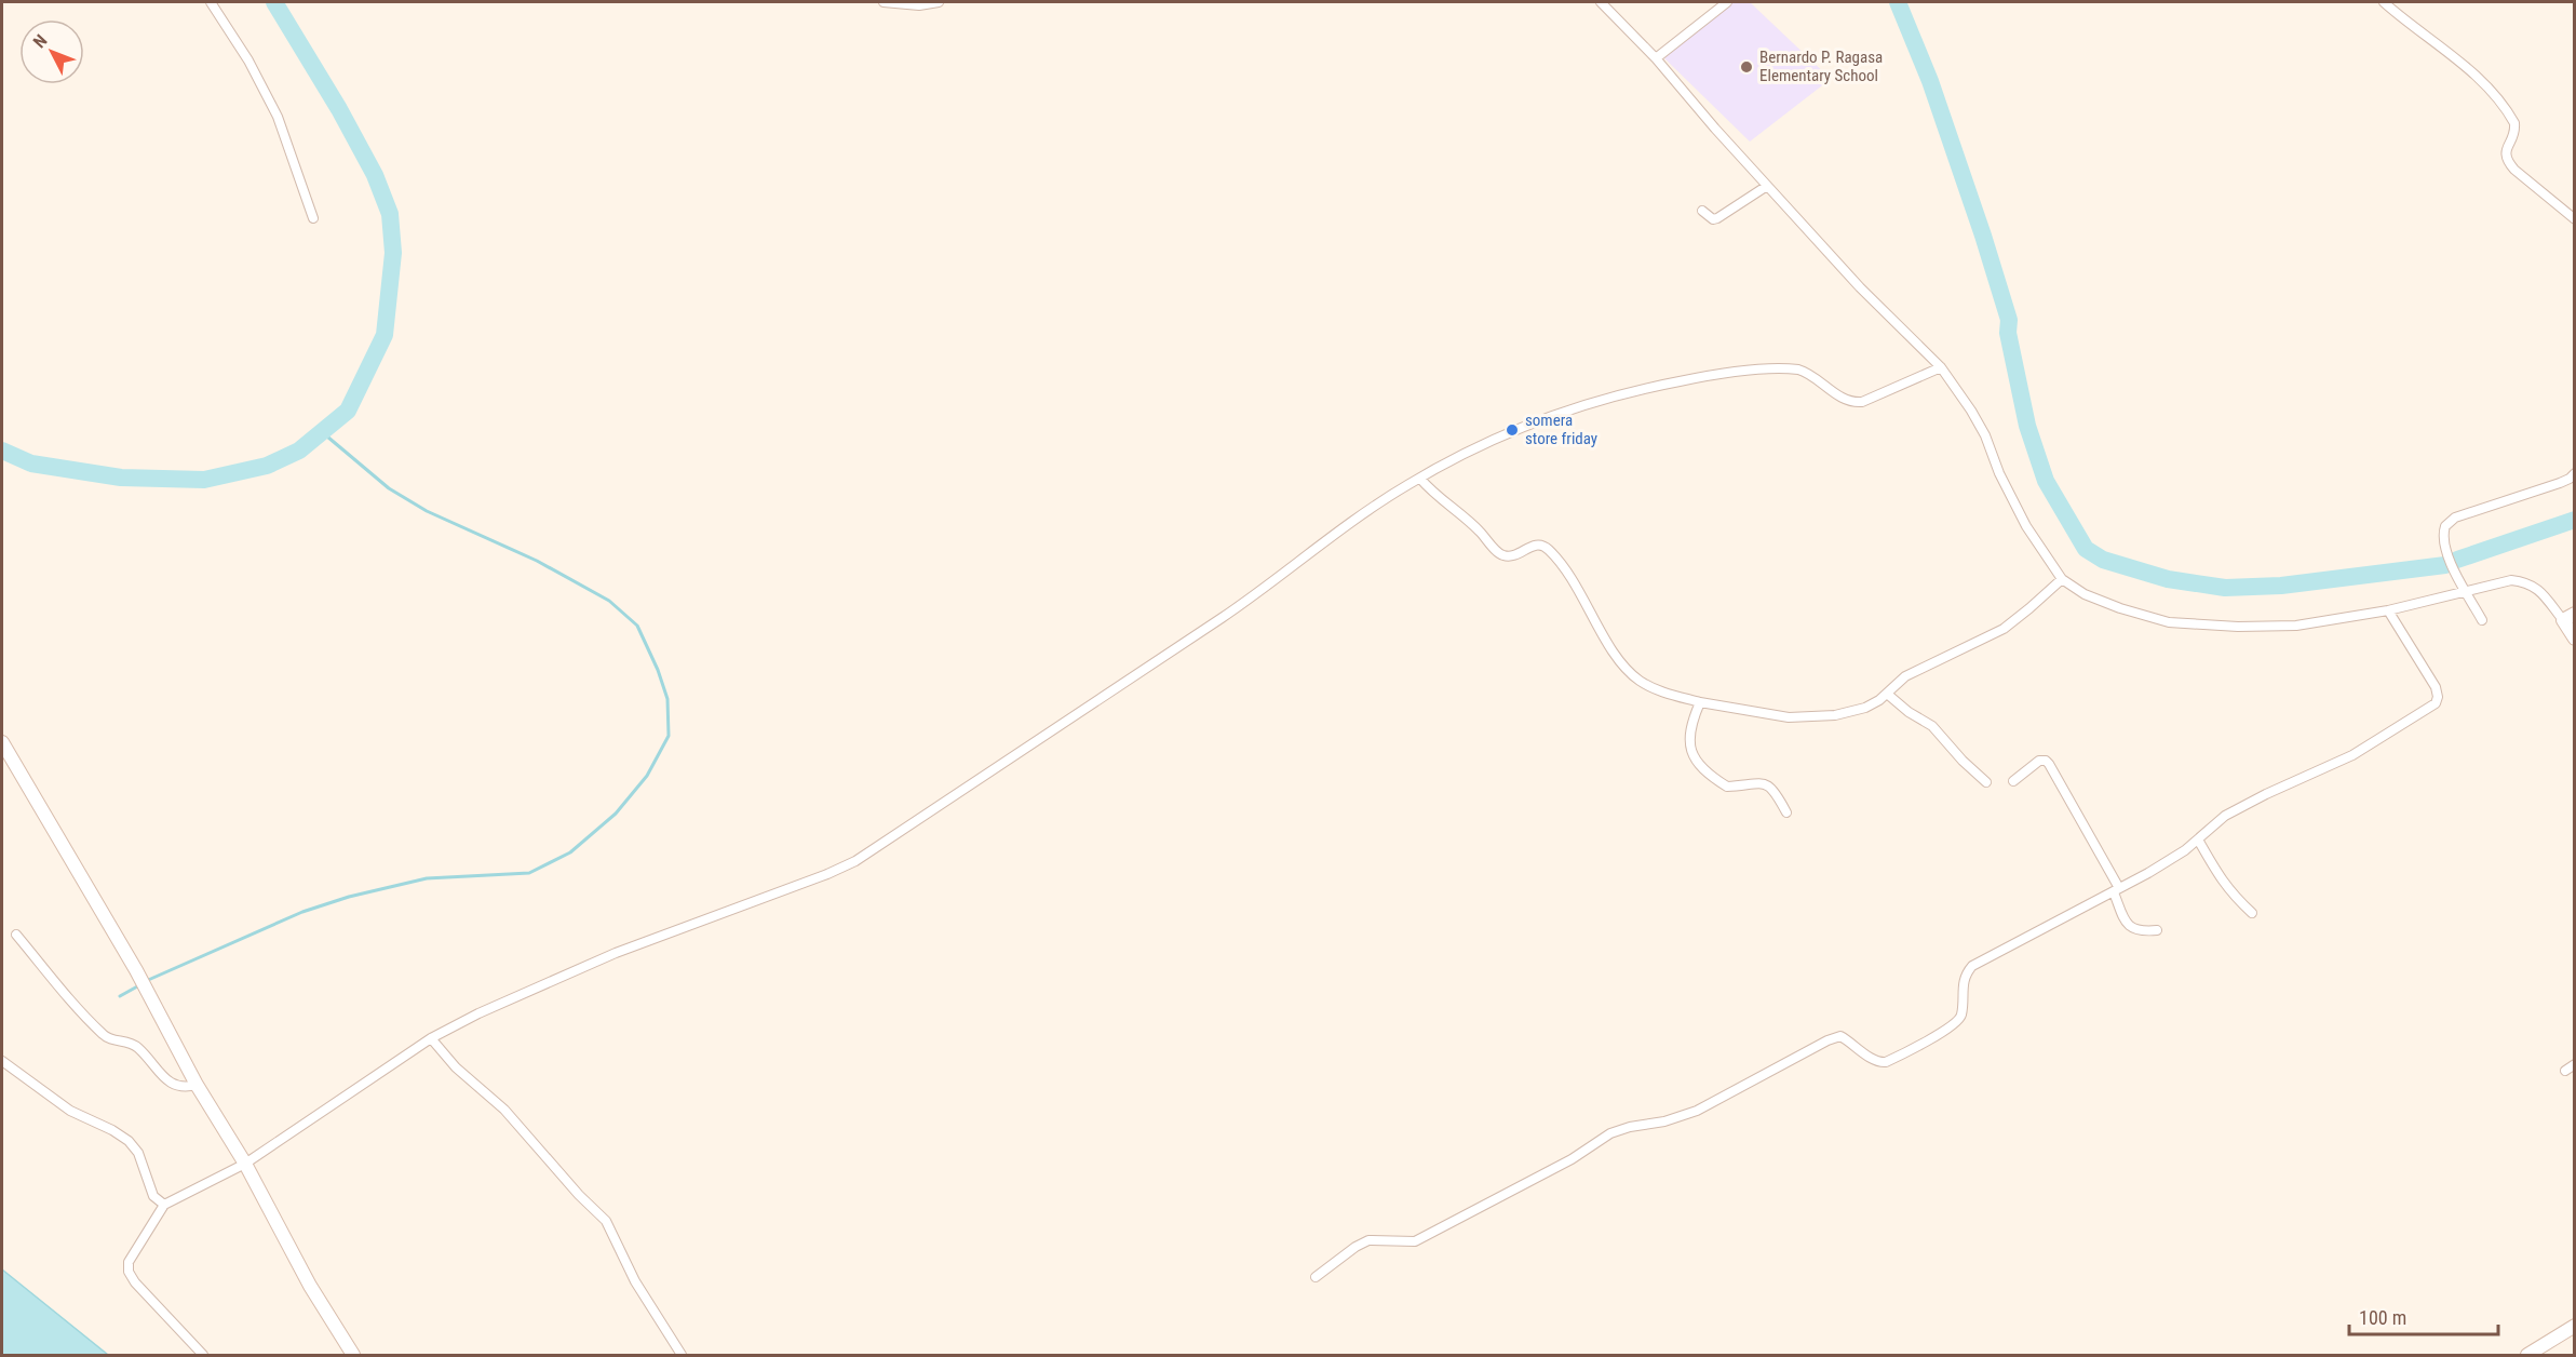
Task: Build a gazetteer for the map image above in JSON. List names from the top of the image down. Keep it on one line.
{"places":["Bernardo P. Ragasa Elementary School","somera store friday"],"scale_bar":"100 m","north":"top left"}
